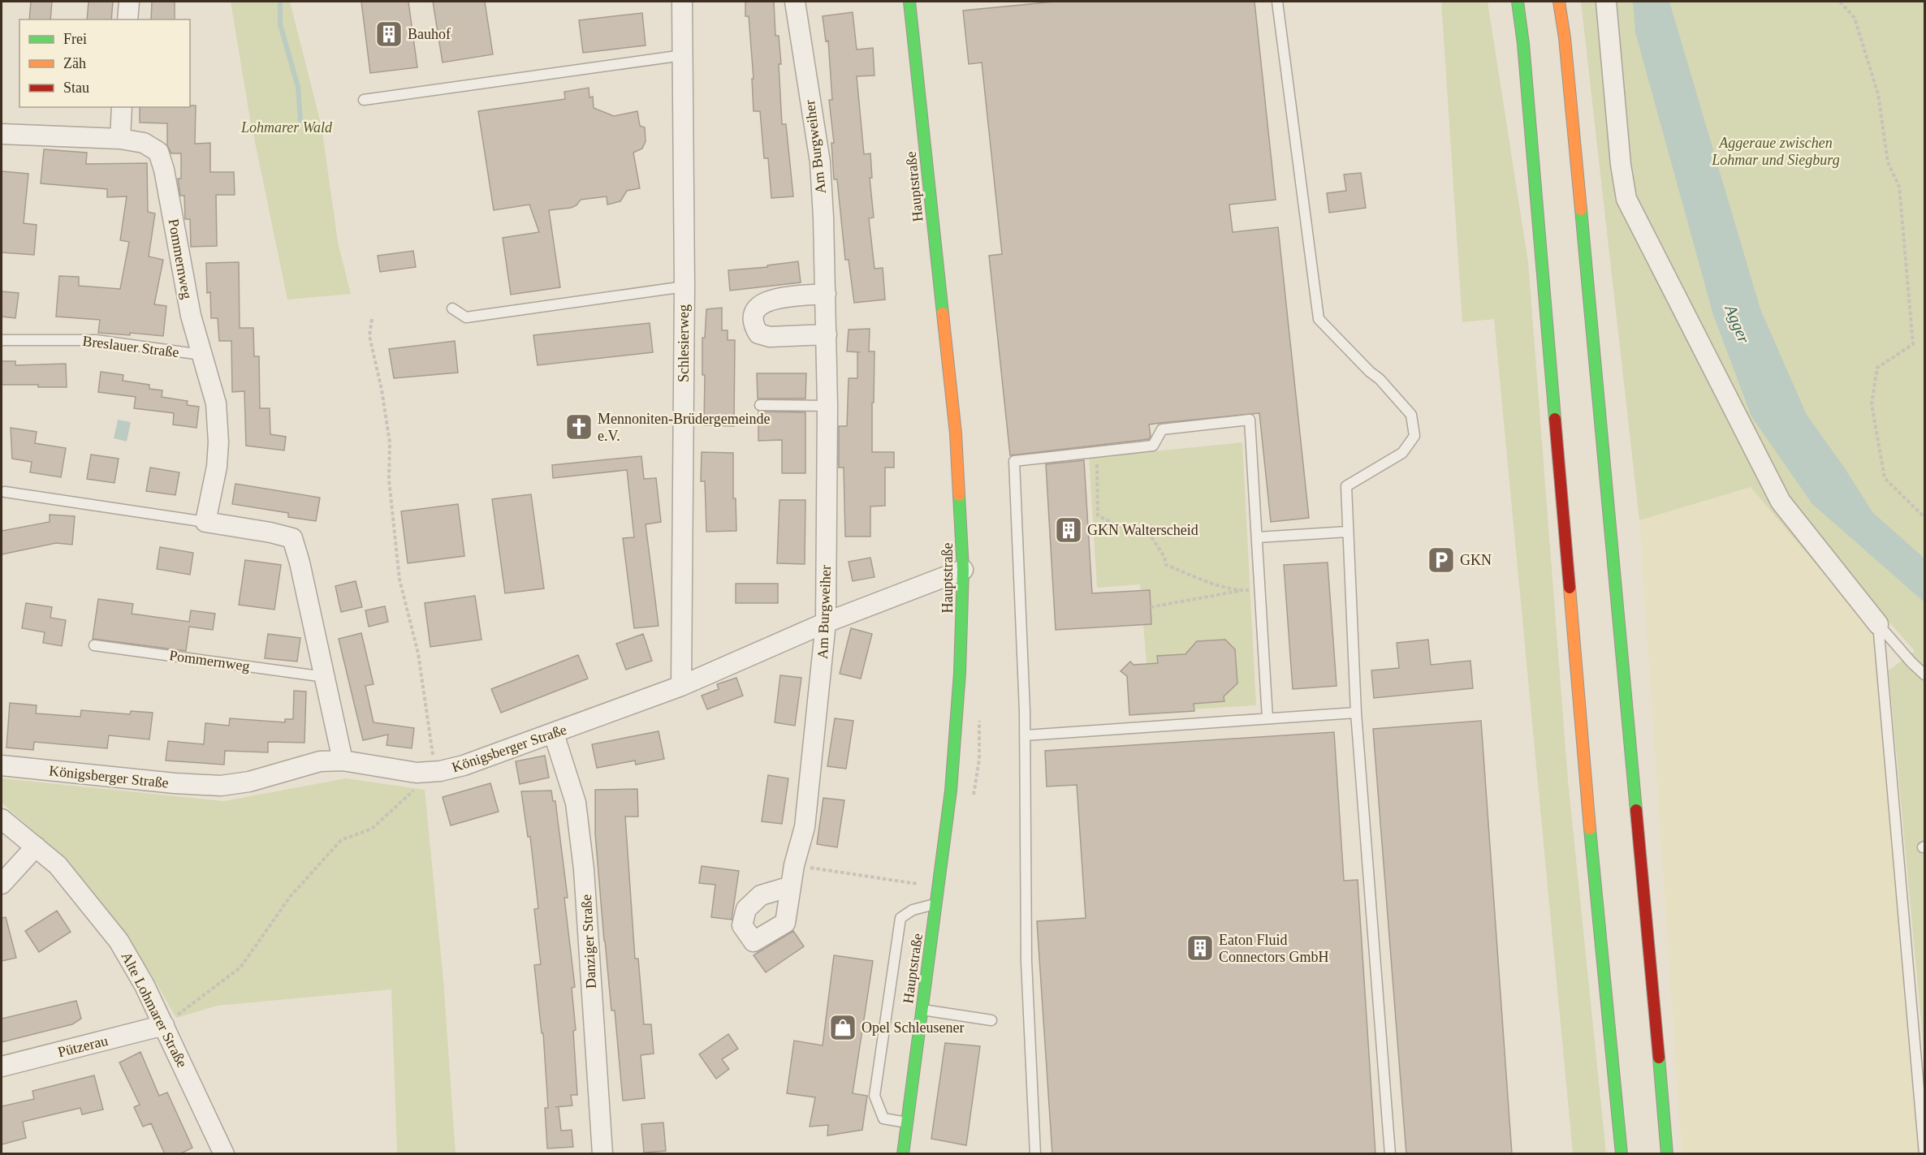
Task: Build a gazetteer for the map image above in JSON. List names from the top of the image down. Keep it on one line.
{"streets":{"main road":["Hauptstraße"],"street":["Am Burgweiher","Pommernweg","Schlesierweg","Königsberger Straße","Danziger Straße","Alte Lohmarer Straße","Pützerau"],"lane":["Breslauer Straße"]},"crossings":[["Am Burgweiher","Königsberger Straße"],["Hauptstraße","Königsberger Straße"],["Pommernweg","Breslauer Straße"],["Schlesierweg","Königsberger Straße"],["Königsberger Straße","Danziger Straße"],["Alte Lohmarer Straße","Pützerau"]],"water":["Agger"],"parks":["Lohmarer Wald","Aggeraue zwischen Lohmar und Siegburg"],"places":{"building":["Bauhof","GKN Walterscheid","Eaton Fluid Connectors GmbH"],"church":["Mennoniten-Brüdergemeinde e.V."],"parking":["GKN"],"shop":["Opel Schleusener"]},"legend":["Frei","Zäh","Stau"]}
